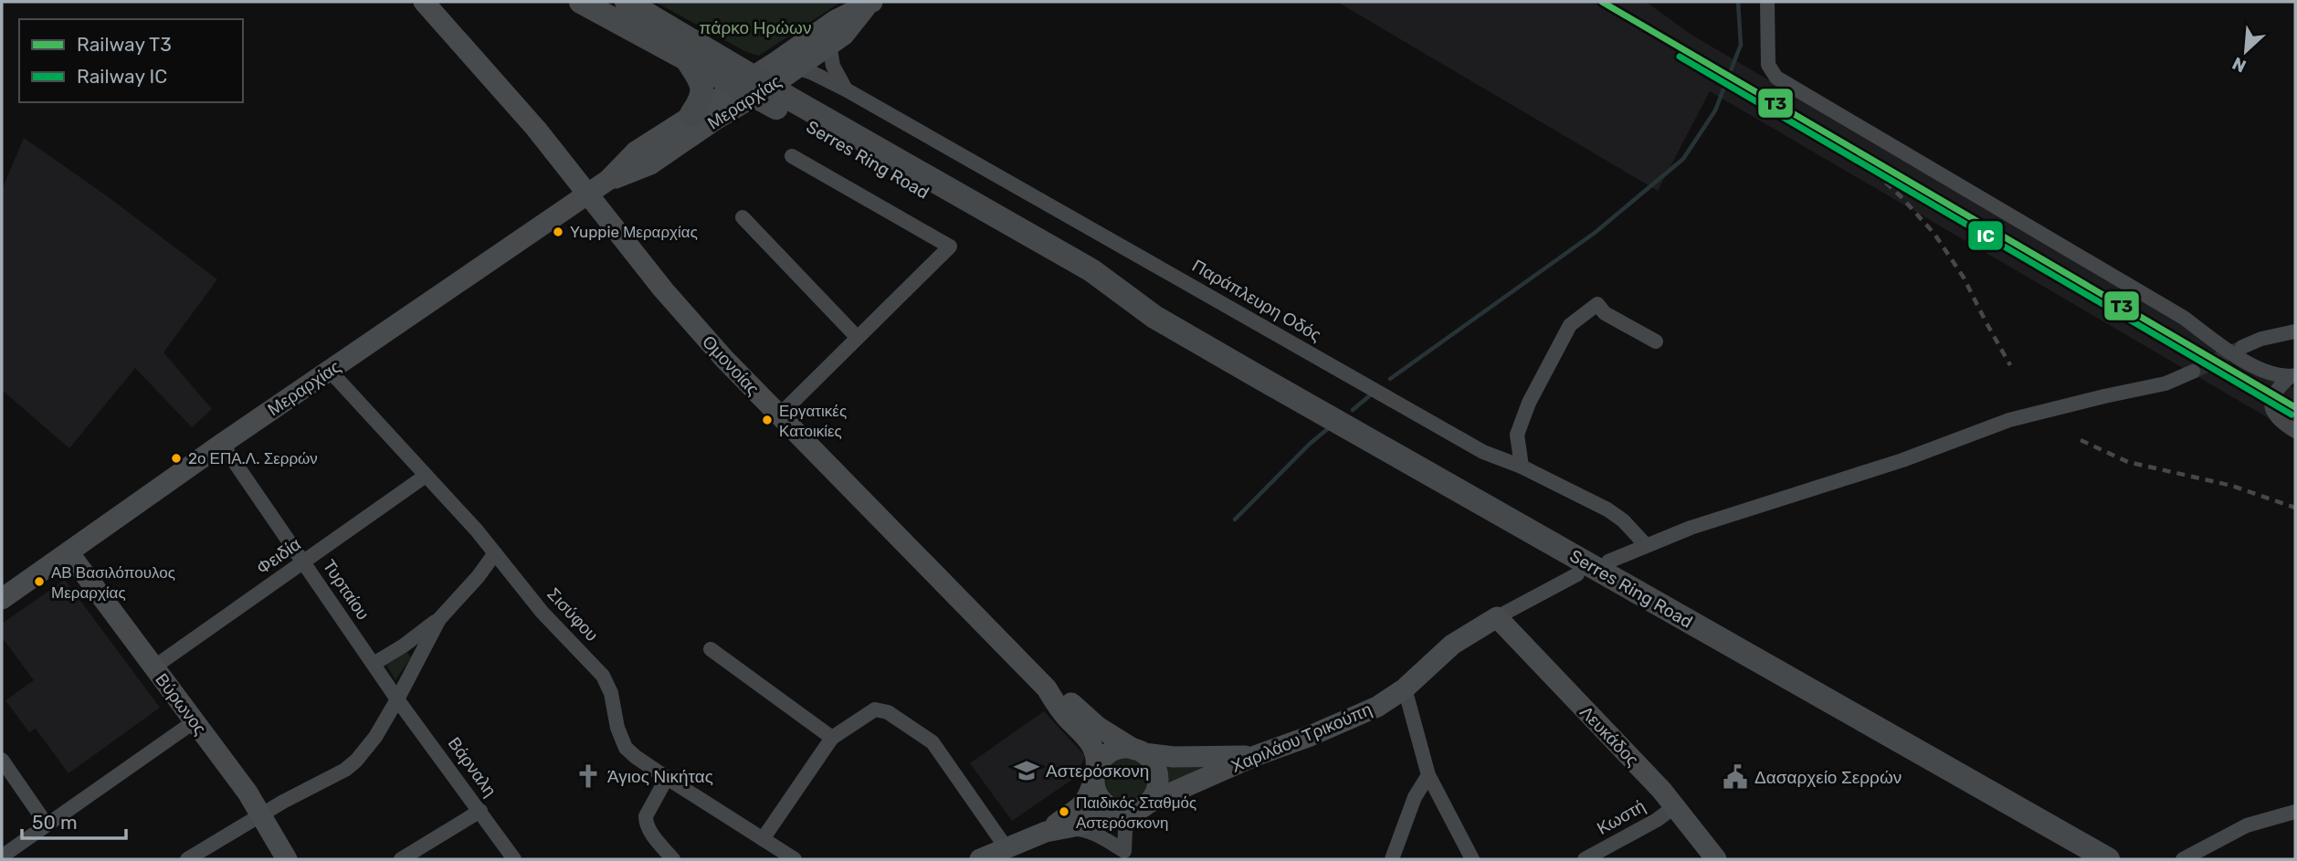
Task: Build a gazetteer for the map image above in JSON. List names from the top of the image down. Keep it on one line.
{"streets":{"main road":["Serres Ring Road"],"street":["Μεραρχίας","Παράπλευρη Οδός","Ομονοίας","Φειδία","Τυρταίου","Σισύφου","Βύρωνος","Λευκάδος","Χαριλάου Τρικούπη","Βάρναλη","Κωστή"]},"crossings":[["Μεραρχίας","Serres Ring Road"],["Μεραρχίας","Παράπλευρη Οδός"],["Μεραρχίας","Ομονοίας"],["Μεραρχίας","Τυρταίου"],["Μεραρχίας","Σισύφου"],["Μεραρχίας","Βύρωνος"],["Ομονοίας","Χαριλάου Τρικούπη"],["Φειδία","Τυρταίου"],["Φειδία","Σισύφου"],["Φειδία","Βύρωνος"],["Τυρταίου","Βάρναλη"],["Λευκάδος","Χαριλάου Τρικούπη"],["Λευκάδος","Κωστή"]],"parks":["πάρκο Ηρώων"],"places":{"other":["Yuppie Μεραρχίας","Εργατικές Κατοικίες","2ο ΕΠΑ.Λ. Σερρών","ΑΒ Βασιλόπουλος Μεραρχίας","Παιδικός Σταθμός Αστερόσκονη"],"school or university":["Αστερόσκονη"],"church":["Άγιος Νικήτας"],"public building":["Δασαρχείο Σερρών"]},"lines":["rail line T3","rail line IC"],"legend":["Railway T3","Railway IC"],"scale_bar":"50 m","north":"bottom left"}
